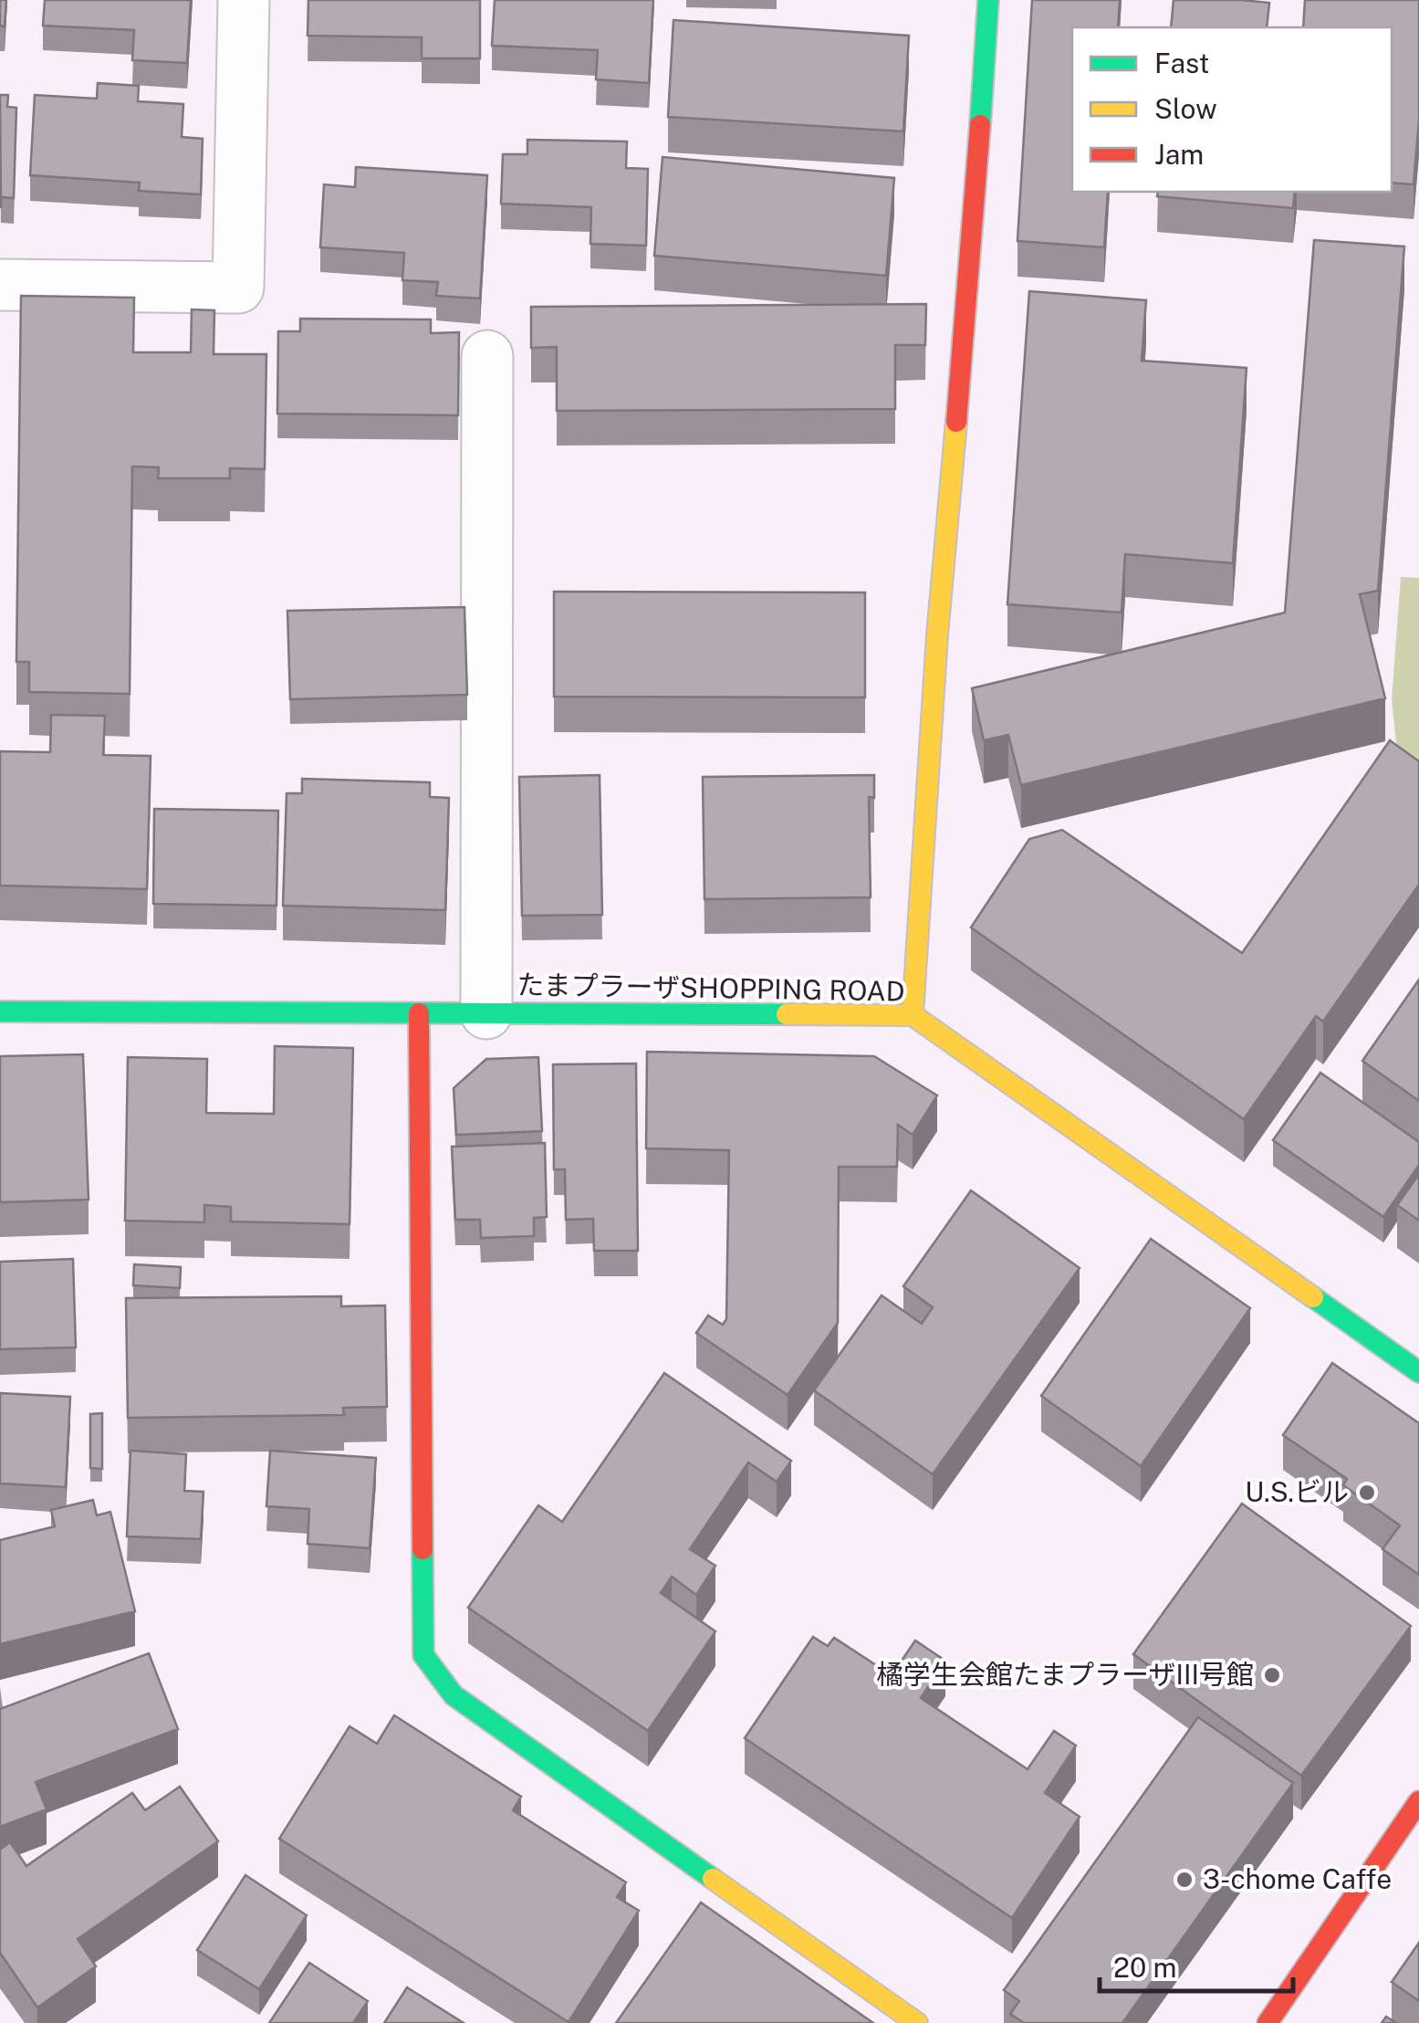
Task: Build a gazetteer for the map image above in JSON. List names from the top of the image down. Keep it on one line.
{"streets":{"street":["たまプラーザSHOPPING ROAD"]},"places":["U.S.ビル","橘学生会館たまプラーザIII号館","3-chome Caffe"],"legend":["Fast","Slow","Jam"],"scale_bar":"20 m"}
